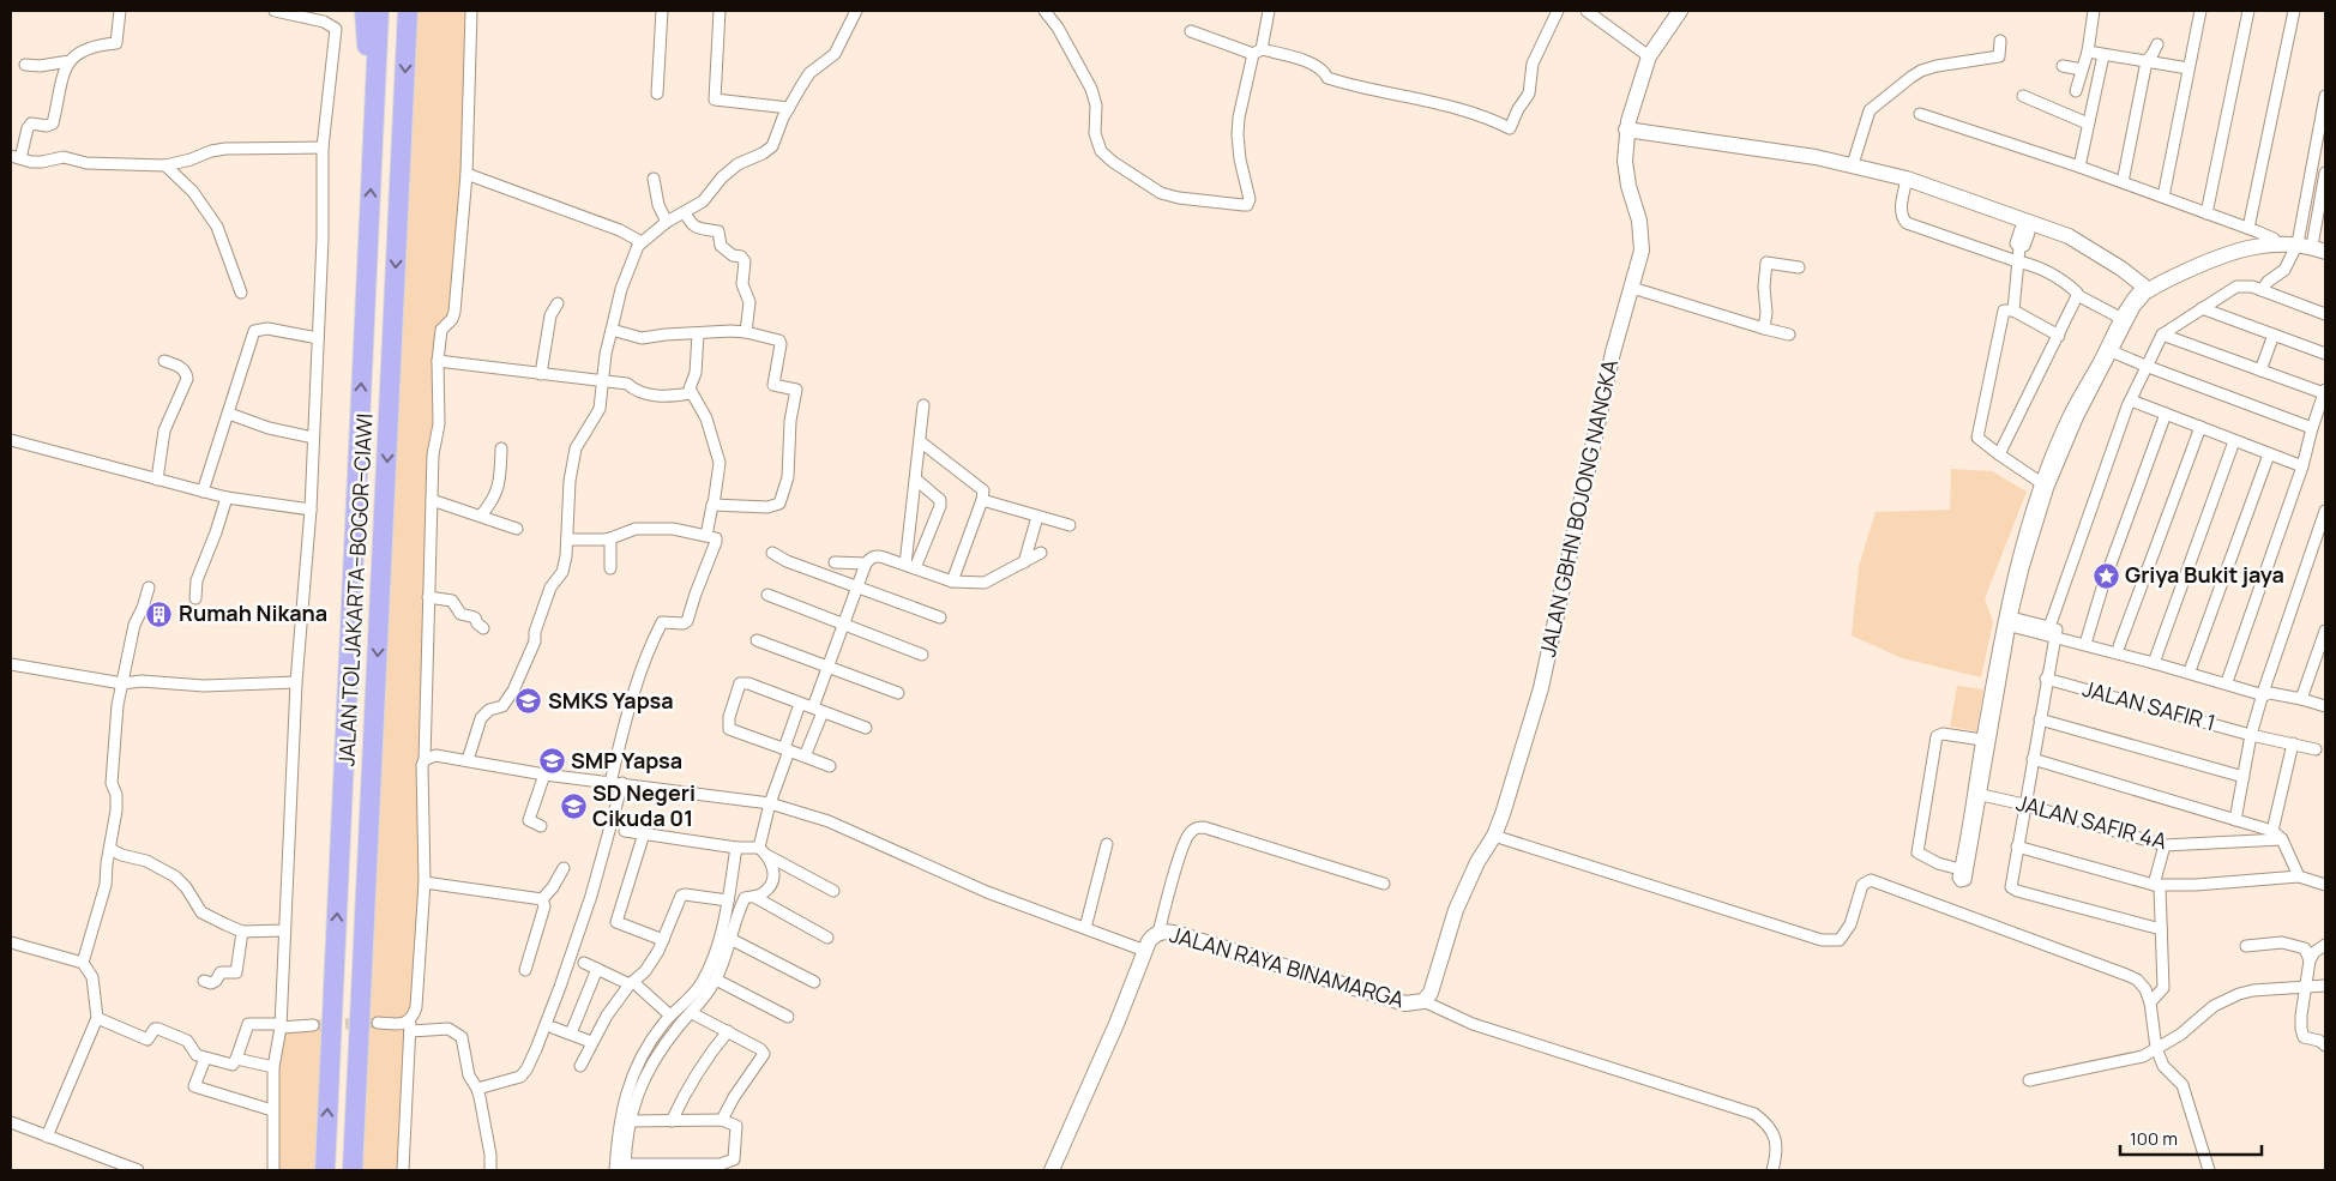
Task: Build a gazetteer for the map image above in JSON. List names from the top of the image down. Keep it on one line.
{"streets":{"highway":["JALAN TOL JAKARTA–BOGOR–CIAWI"],"street":["JALAN GBHN BOJONG NANGKA","JALAN SAFIR 1","JALAN SAFIR 4A","JALAN RAYA BINAMARGA"]},"crossings":[["JALAN GBHN BOJONG NANGKA","JALAN RAYA BINAMARGA"]],"places":{"place":["Griya Bukit jaya"],"building":["Rumah Nikana"],"school or university":["SMKS Yapsa","SMP Yapsa","SD Negeri Cikuda 01"]},"scale_bar":"100 m"}
